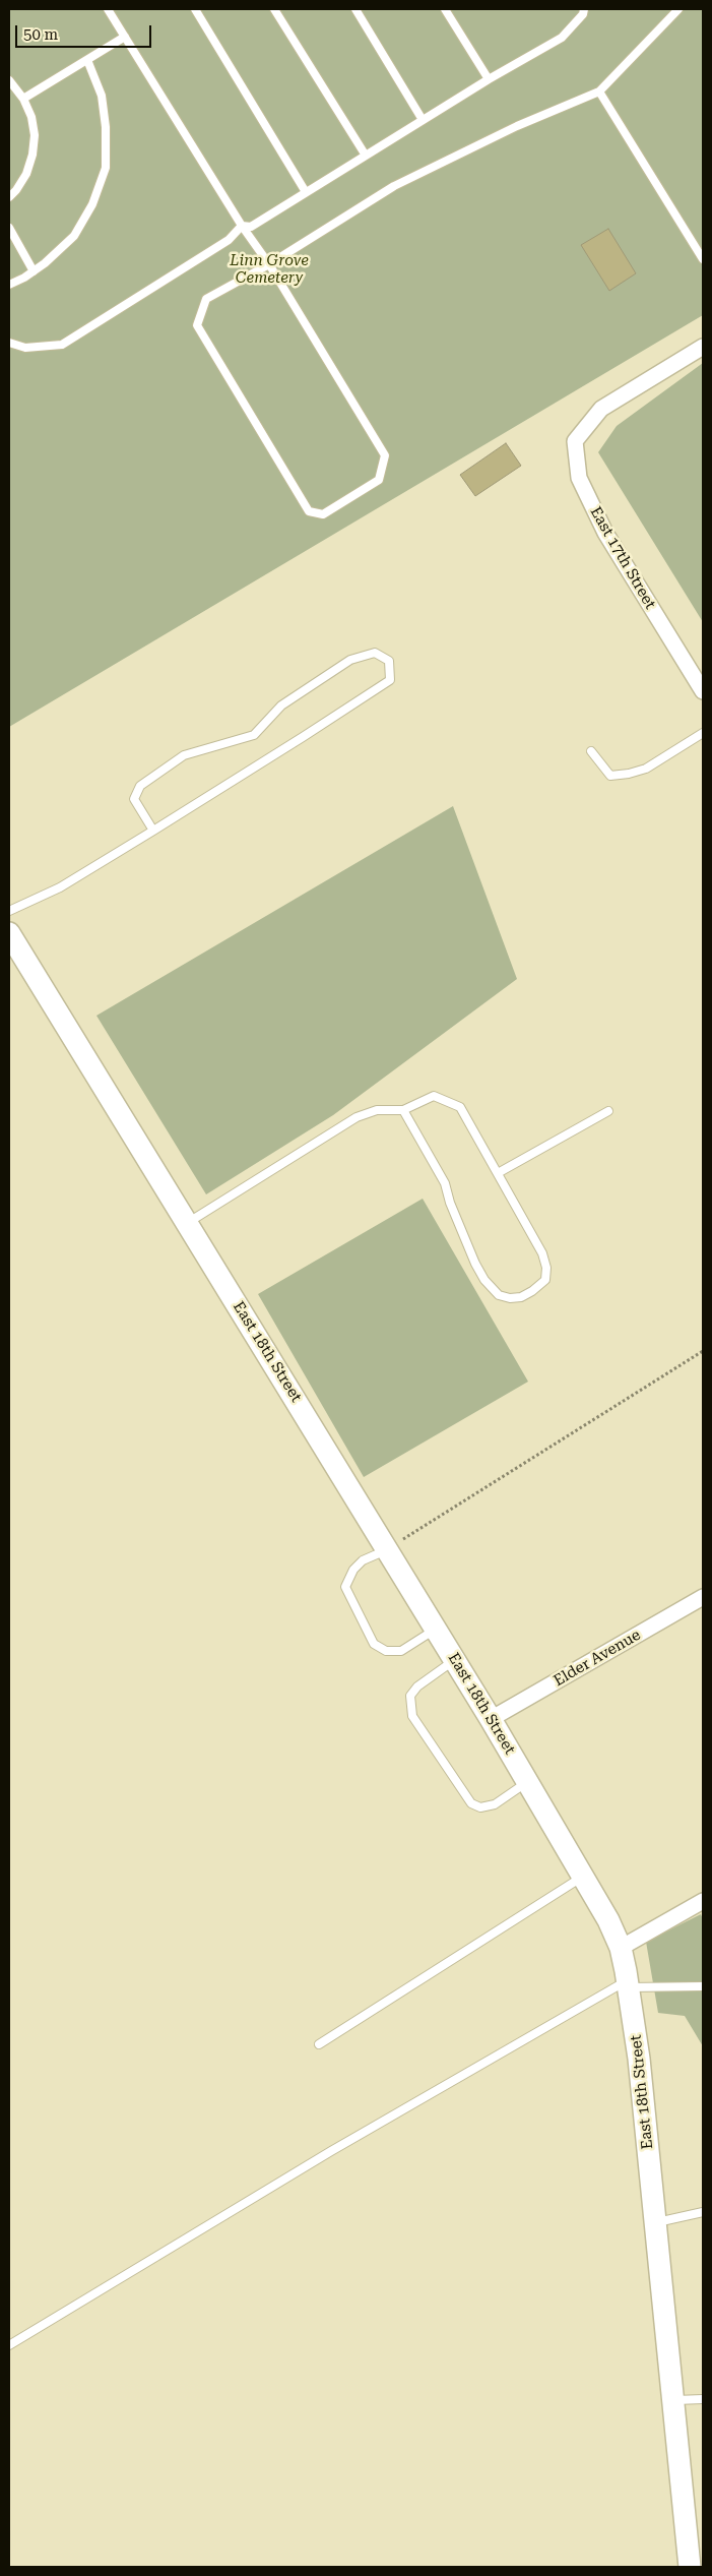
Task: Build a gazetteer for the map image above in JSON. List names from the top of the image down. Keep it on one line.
{"streets":{"street":["East 17th Street","East 18th Street","Elder Avenue"]},"crossings":[["East 18th Street","Elder Avenue"]],"parks":["Linn Grove Cemetery"],"scale_bar":"50 m"}
